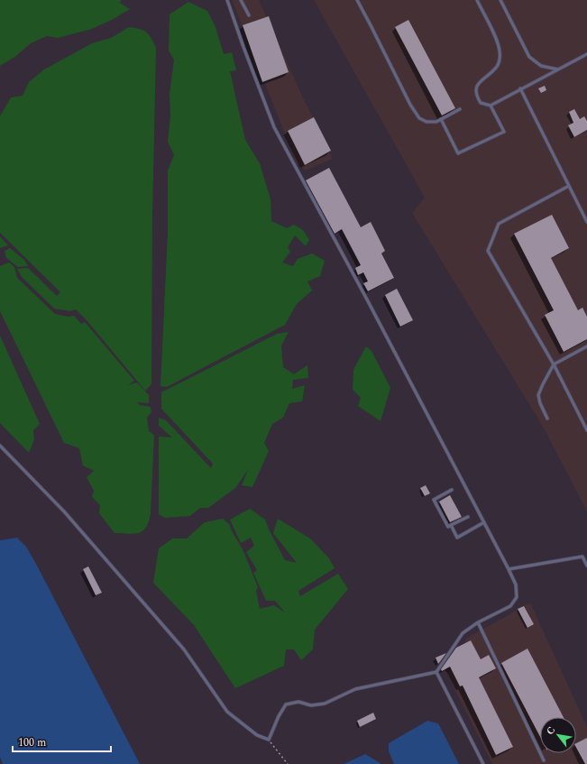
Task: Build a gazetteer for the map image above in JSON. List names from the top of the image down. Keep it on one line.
{"scale_bar":"100 m","north":"top left"}
